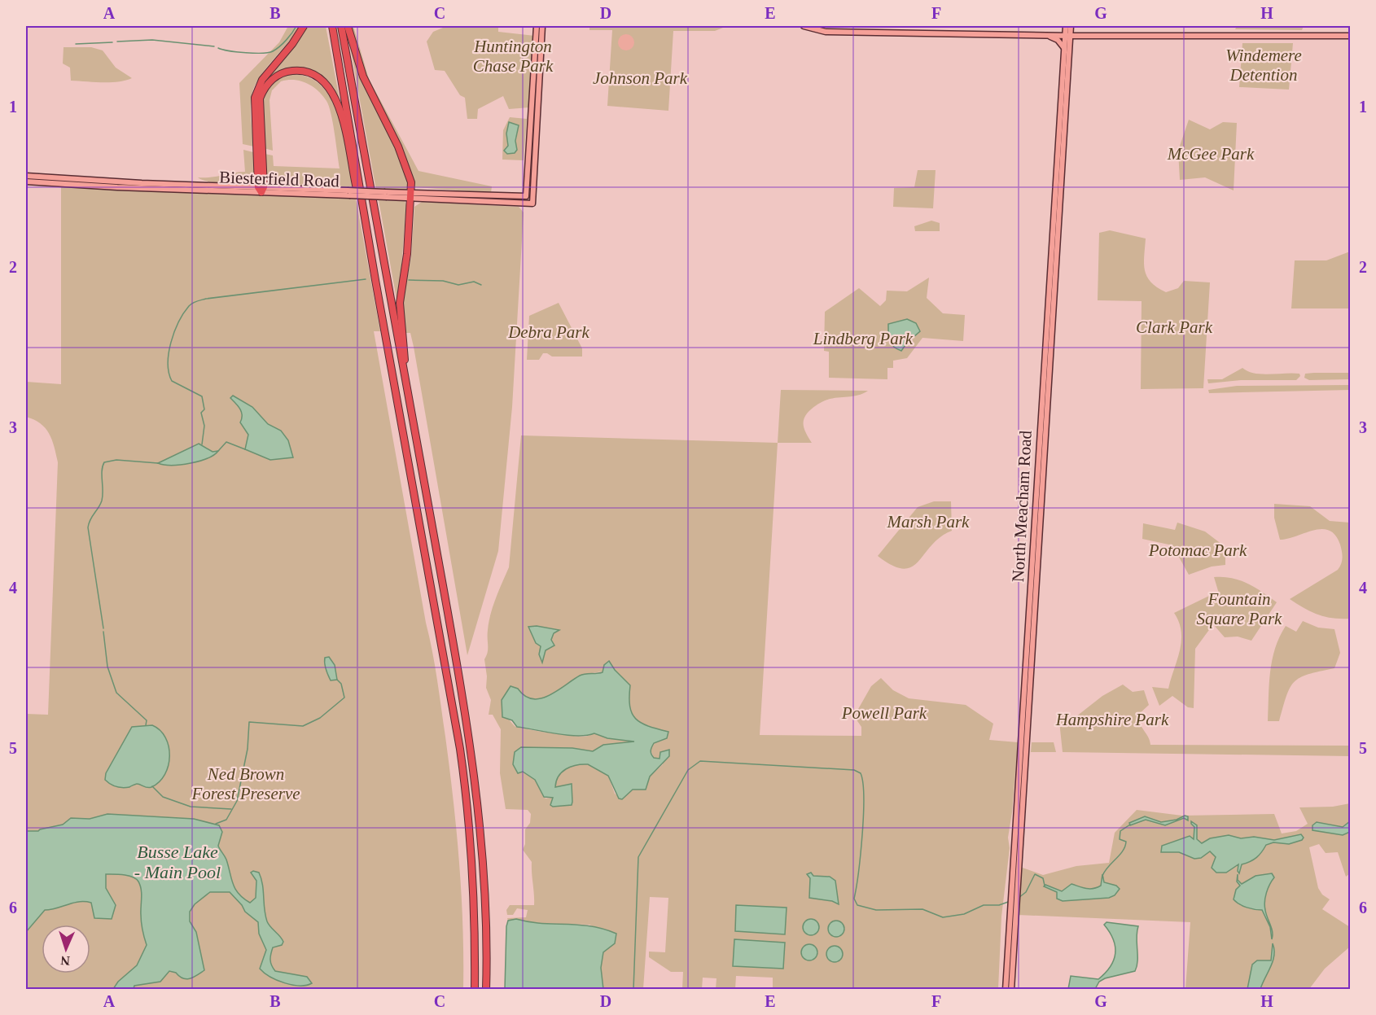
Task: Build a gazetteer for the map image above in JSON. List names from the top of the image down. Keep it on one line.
{"streets":{"main road":["Biesterfield Road","North Meacham Road"]},"water":["Busse Lake - Main Pool"],"parks":["Huntington Chase Park","Windemere Detention","Johnson Park","McGee Park","Clark Park","Debra Park","Lindberg Park","Marsh Park","Potomac Park","Fountain Square Park","Powell Park","Hampshire Park","Ned Brown Forest Preserve"],"north":"bottom","grid":{"columns":["A","B","C","D","E","F","G","H"],"rows":["1","2","3","4","5","6"]}}
